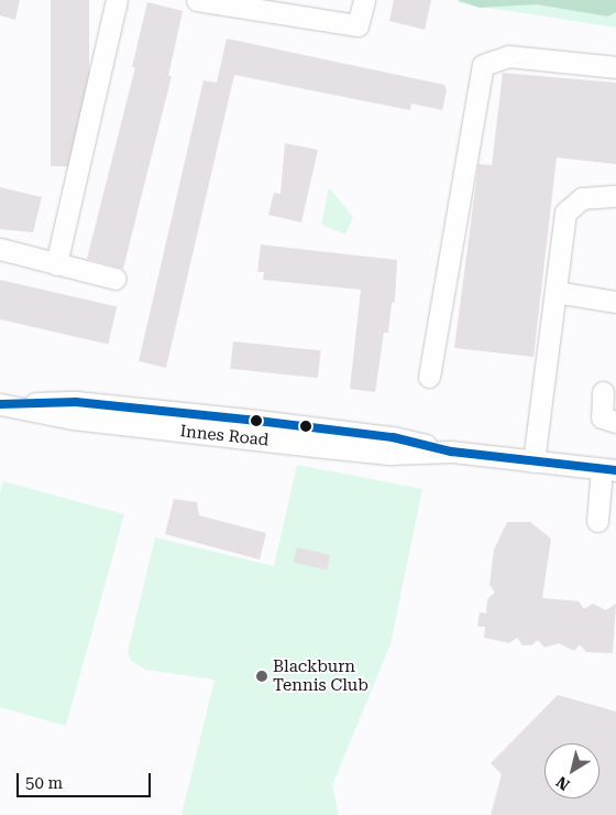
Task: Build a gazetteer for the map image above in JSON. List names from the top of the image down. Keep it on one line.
{"streets":{"street":["Innes Road"]},"places":["Blackburn Tennis Club"],"scale_bar":"50 m","north":"bottom left"}
